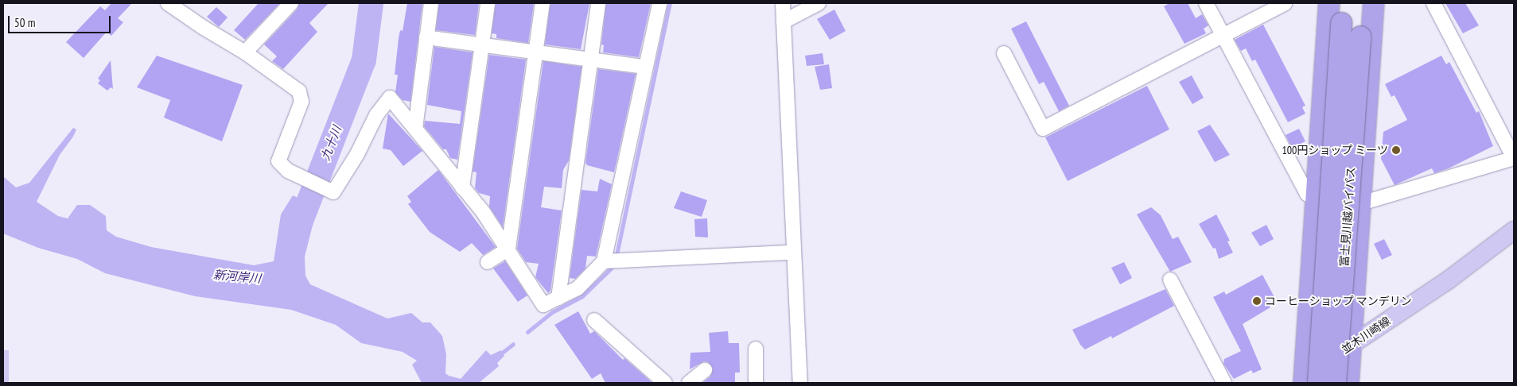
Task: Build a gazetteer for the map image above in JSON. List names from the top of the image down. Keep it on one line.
{"streets":{"highway":["富士見川越バイパス"],"main road":["並木川崎線"]},"crossings":[["富士見川越バイパス","並木川崎線"]],"water":["九十川","新河岸川"],"places":["100円ショップ ミーツ","コーヒーショップ マンデリン"],"scale_bar":"50 m"}
